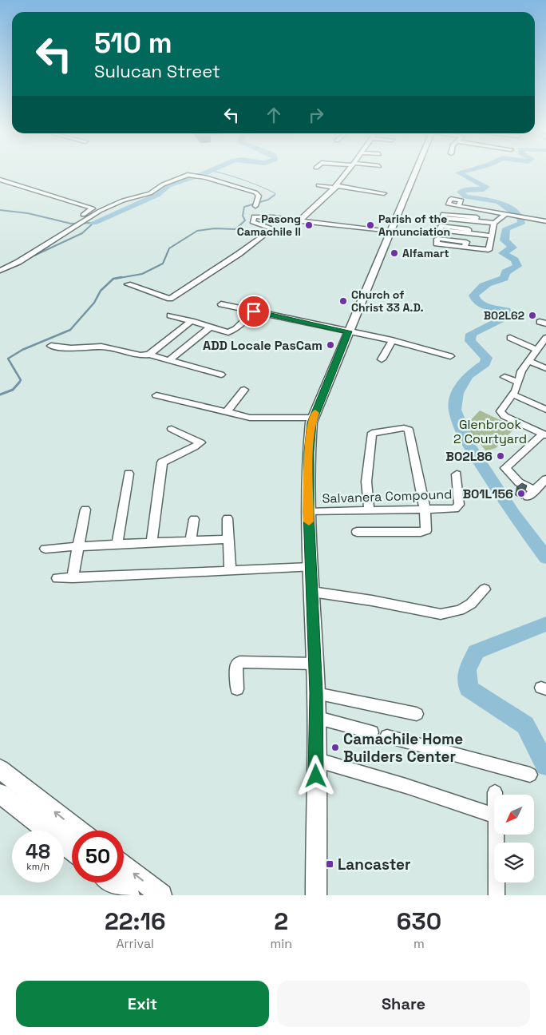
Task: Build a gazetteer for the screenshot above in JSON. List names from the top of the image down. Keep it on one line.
{"streets":{"street":["Salvanera Compound"]},"parks":["Glenbrook 2 Courtyard"],"places":{"other":["Pasong Camachile ll","Parish of the Annunciation","Alfamart","Church of Christ 33 A.D.","B02L62","ADD Locale PasCam","B02L86","B01L156","Camachile Home Builders Center"],"transit":["Lancaster"]},"north":"bottom left","page":{"turn":["510 m","Sulucan Street"],"speed":"48 km/h","limit":"50","eta":["22:16","Arrival","2","min","630","m"],"buttons":["Exit","Share"]}}
